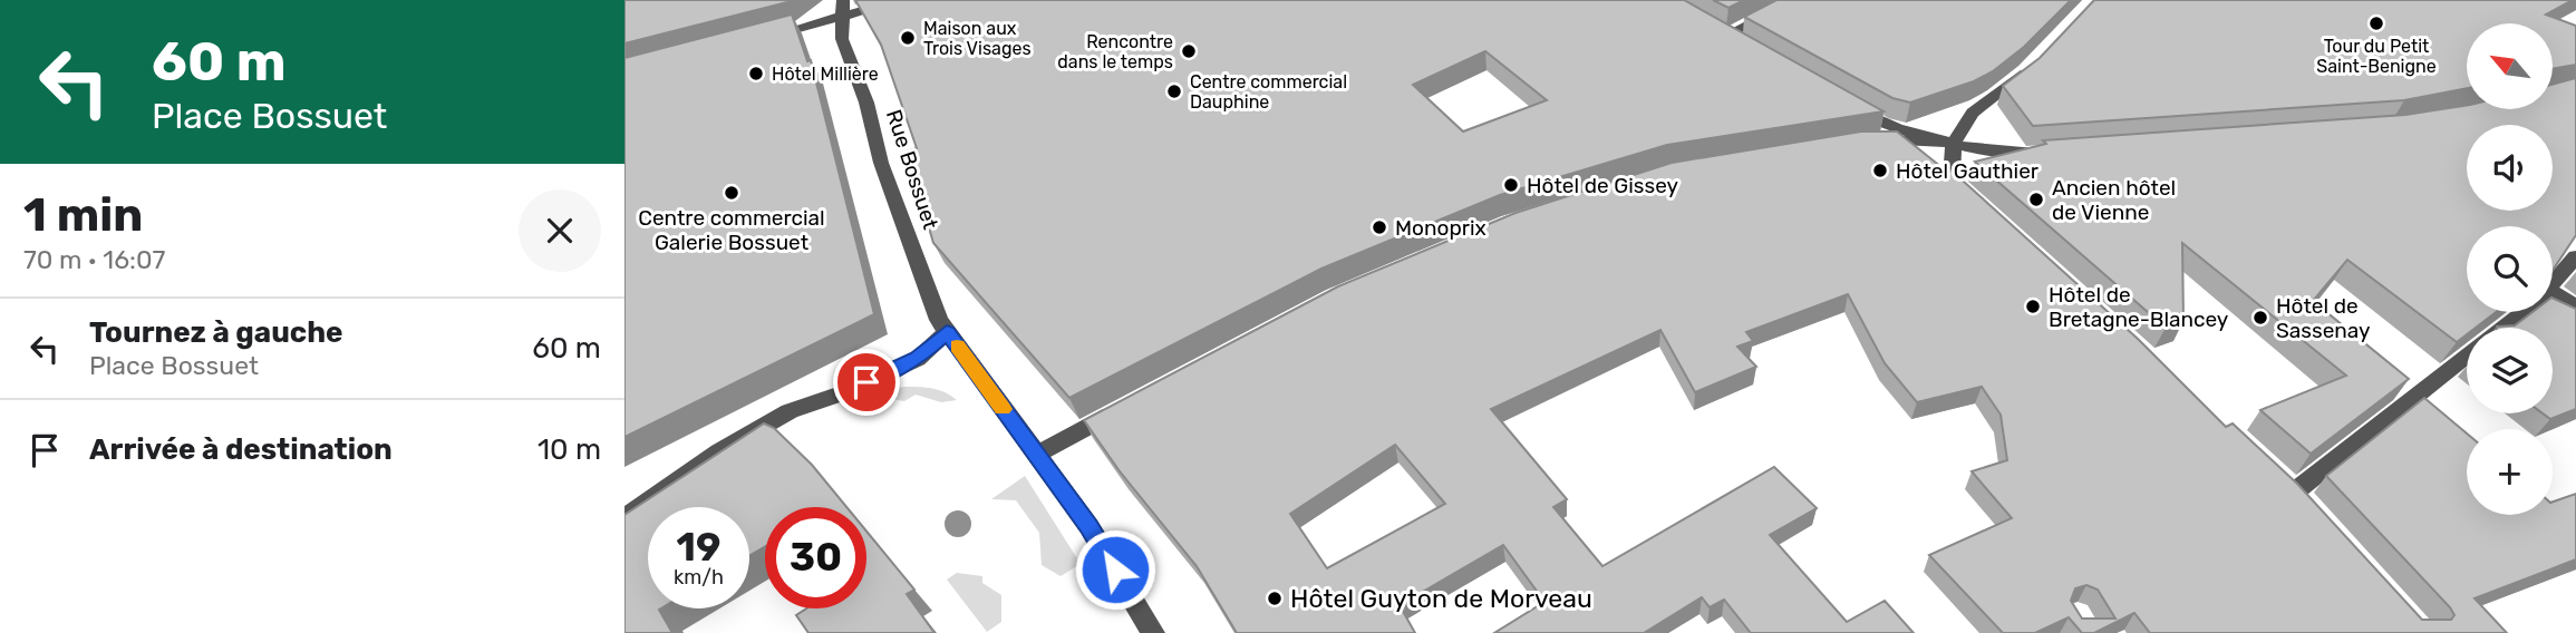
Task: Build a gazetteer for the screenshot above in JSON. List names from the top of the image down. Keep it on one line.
{"streets":{"street":["Rue Bossuet"]},"places":["Tour du Petit Saint-Benigne","Maison aux Trois Visages","Rencontre dans le temps","Hôtel Millière","Centre commercial Dauphine","Hôtel Gauthier","Hôtel de Gissey","Centre commercial Galerie Bossuet","Ancien hôtel de Vienne","Monoprix","Hôtel de Bretagne-Blancey","Hôtel de Sassenay","Hôtel Guyton de Morveau"],"north":"top left","page":{"turn":["60 m","Place Bossuet"],"map_buttons":"+","heading":["1 min","70 m · 16:07"],"list":[{"name":"Tournez à gauche","note":"Place Bossuet","value":"60 m"},{"name":"Arrivée à destination","value":"10 m"}],"speed":"19 km/h","limit":"30"}}
